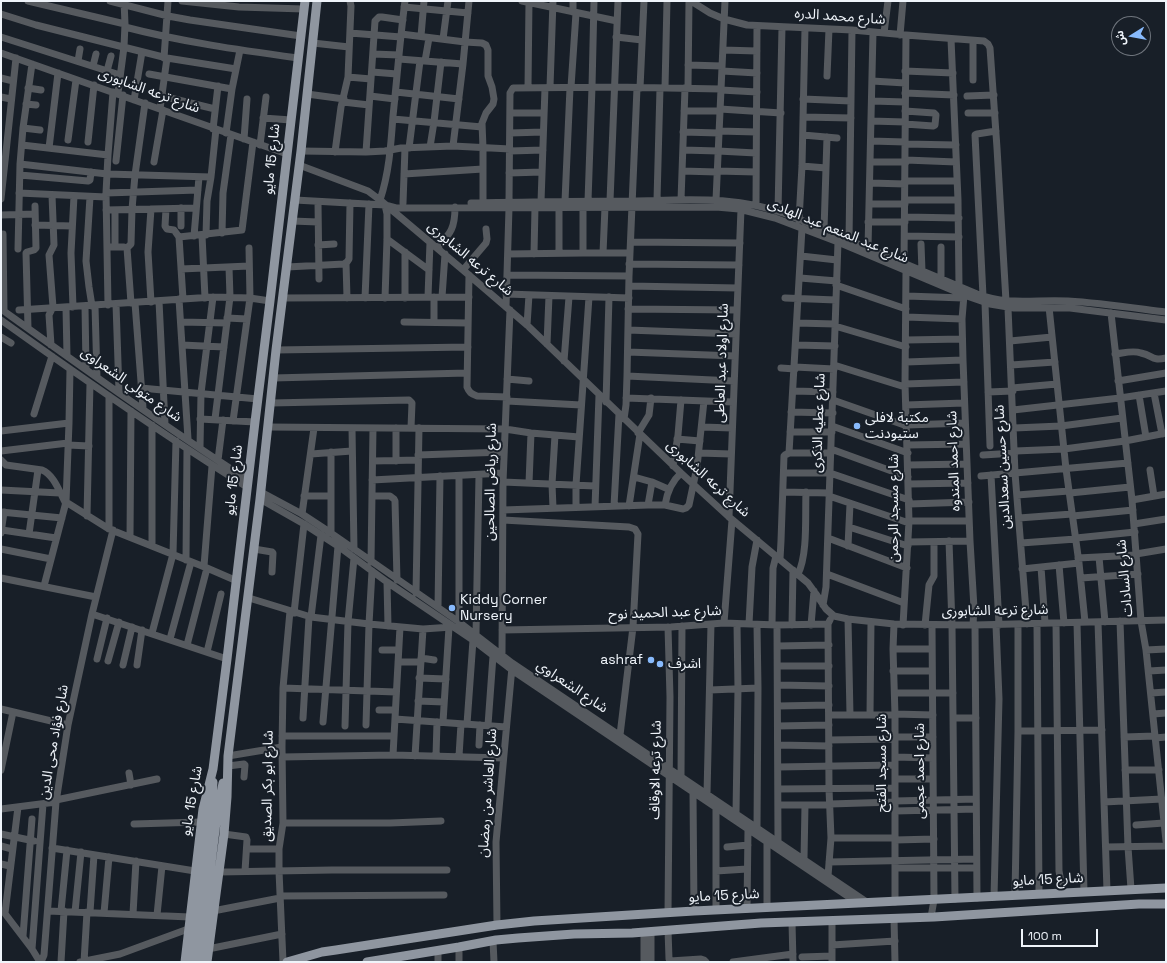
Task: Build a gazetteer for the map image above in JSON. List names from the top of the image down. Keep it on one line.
{"streets":{"main road":["شارع 15 مايو"],"street":["شارع محمد الدره","شارع ترعه الشابورى","شارع عبد المنعم عبد الهادى","شارع اولاد عبد العاطى","شارع متولي الشعراوى","شارع عطيه الذكرى","شارع احمد المندوه","شارع حسين سعدالدين","شارع رياض الصالحين","شارع مسجد الرحمن","شارع السادات","شارع عبد الحميد نوح","شارع الشعراوي","شارع فؤاد محى الدين","شارع مسجد الفتح","شارع ترعه الاوقاف","شارع احمد عجمى","شارع ابو بكر الصديق","شارع العاشر من رمضان"]},"crossings":[["شارع محمد الدره","شارع مسجد الرحمن"],["شارع ترعه الشابورى","شارع 15 مايو"],["شارع ترعه الشابورى","شارع اولاد عبد العاطى"],["شارع ترعه الشابورى","شارع عطيه الذكرى"],["شارع ترعه الشابورى","شارع احمد المندوه"],["شارع ترعه الشابورى","شارع حسين سعدالدين"],["شارع ترعه الشابورى","شارع رياض الصالحين"],["شارع ترعه الشابورى","شارع مسجد الرحمن"],["شارع ترعه الشابورى","شارع السادات"],["شارع ترعه الشابورى","شارع مسجد الفتح"],["شارع ترعه الشابورى","شارع احمد عجمى"],["شارع 15 مايو","شارع متولي الشعراوى"],["شارع 15 مايو","شارع احمد المندوه"],["شارع 15 مايو","شارع الشعراوي"],["شارع 15 مايو","شارع مسجد الفتح"],["شارع 15 مايو","شارع ترعه الاوقاف"],["شارع 15 مايو","شارع احمد عجمى"],["شارع 15 مايو","شارع العاشر من رمضان"],["شارع عبد المنعم عبد الهادى","شارع اولاد عبد العاطى"],["شارع عبد المنعم عبد الهادى","شارع عطيه الذكرى"],["شارع عبد المنعم عبد الهادى","شارع احمد المندوه"],["شارع عبد المنعم عبد الهادى","شارع حسين سعدالدين"],["شارع عبد المنعم عبد الهادى","شارع رياض الصالحين"],["شارع عبد المنعم عبد الهادى","شارع مسجد الرحمن"],["شارع اولاد عبد العاطى","شارع عبد الحميد نوح"],["شارع متولي الشعراوى","شارع فؤاد محى الدين"],["شارع رياض الصالحين","شارع عبد الحميد نوح"],["شارع رياض الصالحين","شارع الشعراوي"],["شارع عبد الحميد نوح","شارع ترعه الاوقاف"],["شارع الشعراوي","شارع ترعه الاوقاف"],["شارع الشعراوي","شارع ابو بكر الصديق"],["شارع الشعراوي","شارع العاشر من رمضان"]],"places":["مكتبة لافلى ستيودنت","Kiddy Corner Nursery","ashraf","اشرف"],"scale_bar":"100 m","north":"left"}
